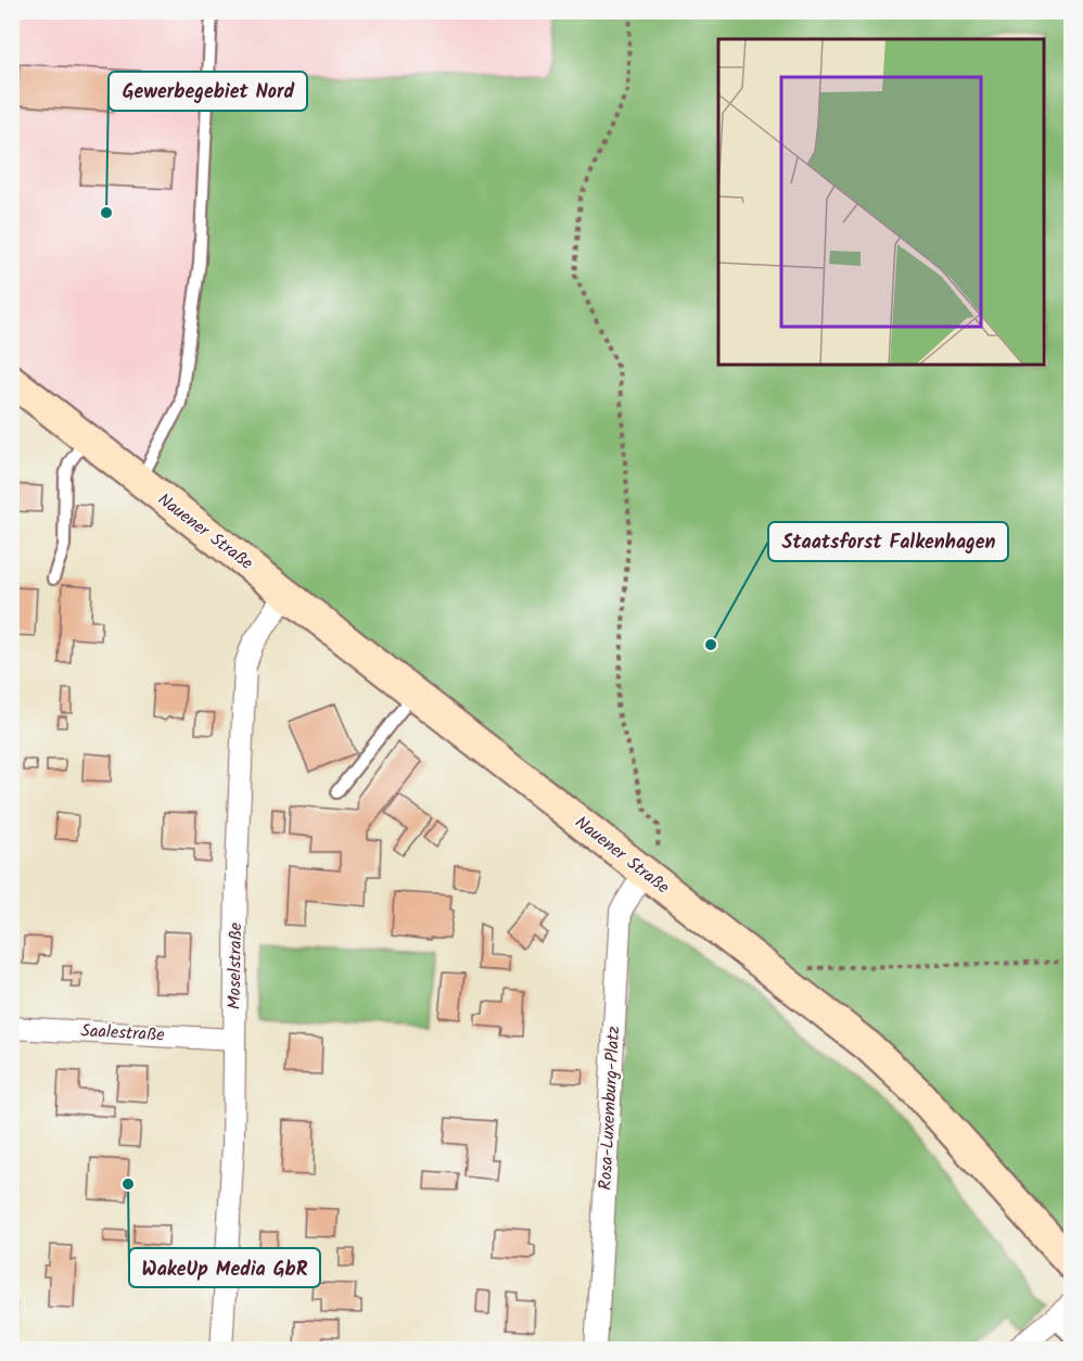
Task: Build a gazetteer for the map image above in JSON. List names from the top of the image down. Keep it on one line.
{"streets":{"main road":["Nauener Straße"],"street":["Moselstraße","Saalestraße","Rosa-Luxemburg-Platz"]},"crossings":[["Nauener Straße","Moselstraße"],["Nauener Straße","Rosa-Luxemburg-Platz"],["Moselstraße","Saalestraße"]],"places":["Gewerbegebiet Nord","Staatsforst Falkenhagen","WakeUp Media GbR"]}
